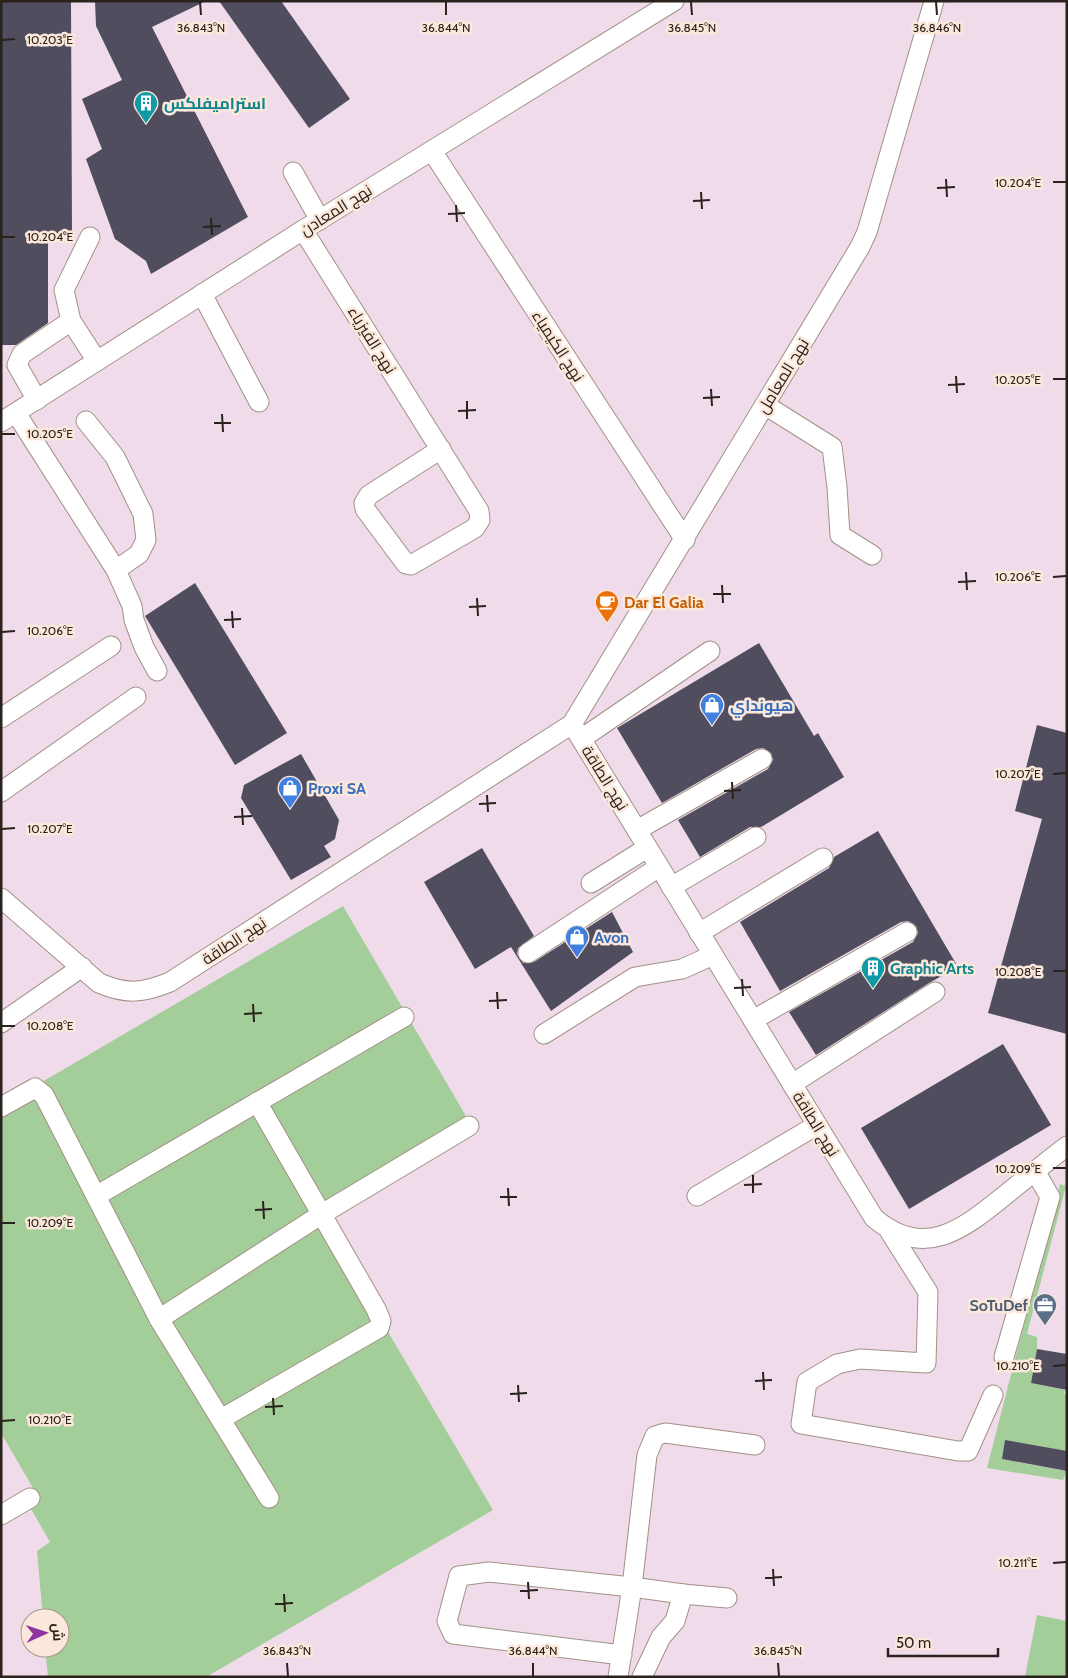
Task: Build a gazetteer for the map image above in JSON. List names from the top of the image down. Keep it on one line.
{"streets":{"street":["نهج المعادن","نهج الفيزياء","نهج الكيمياء","نهج المعامل","نهج الطاقة"]},"crossings":[["نهج المعادن","نهج الفيزياء"],["نهج المعادن","نهج الكيمياء"],["نهج الكيمياء","نهج المعامل"],["نهج المعامل","نهج الطاقة"]],"places":{"building":["استراميفلكس","Graphic Arts"],"cafe":["Dar El Galia"],"shop":["هيونداي","Proxi SA","Avon"],"office":["SoTuDef"]},"scale_bar":"50 m","north":"right","coordinates":["36.843°N","36.844°N","36.845°N","36.846°N","10.203°E","10.204°E","10.205°E","10.206°E","10.207°E","10.208°E","10.209°E","10.210°E","10.211°E"]}
